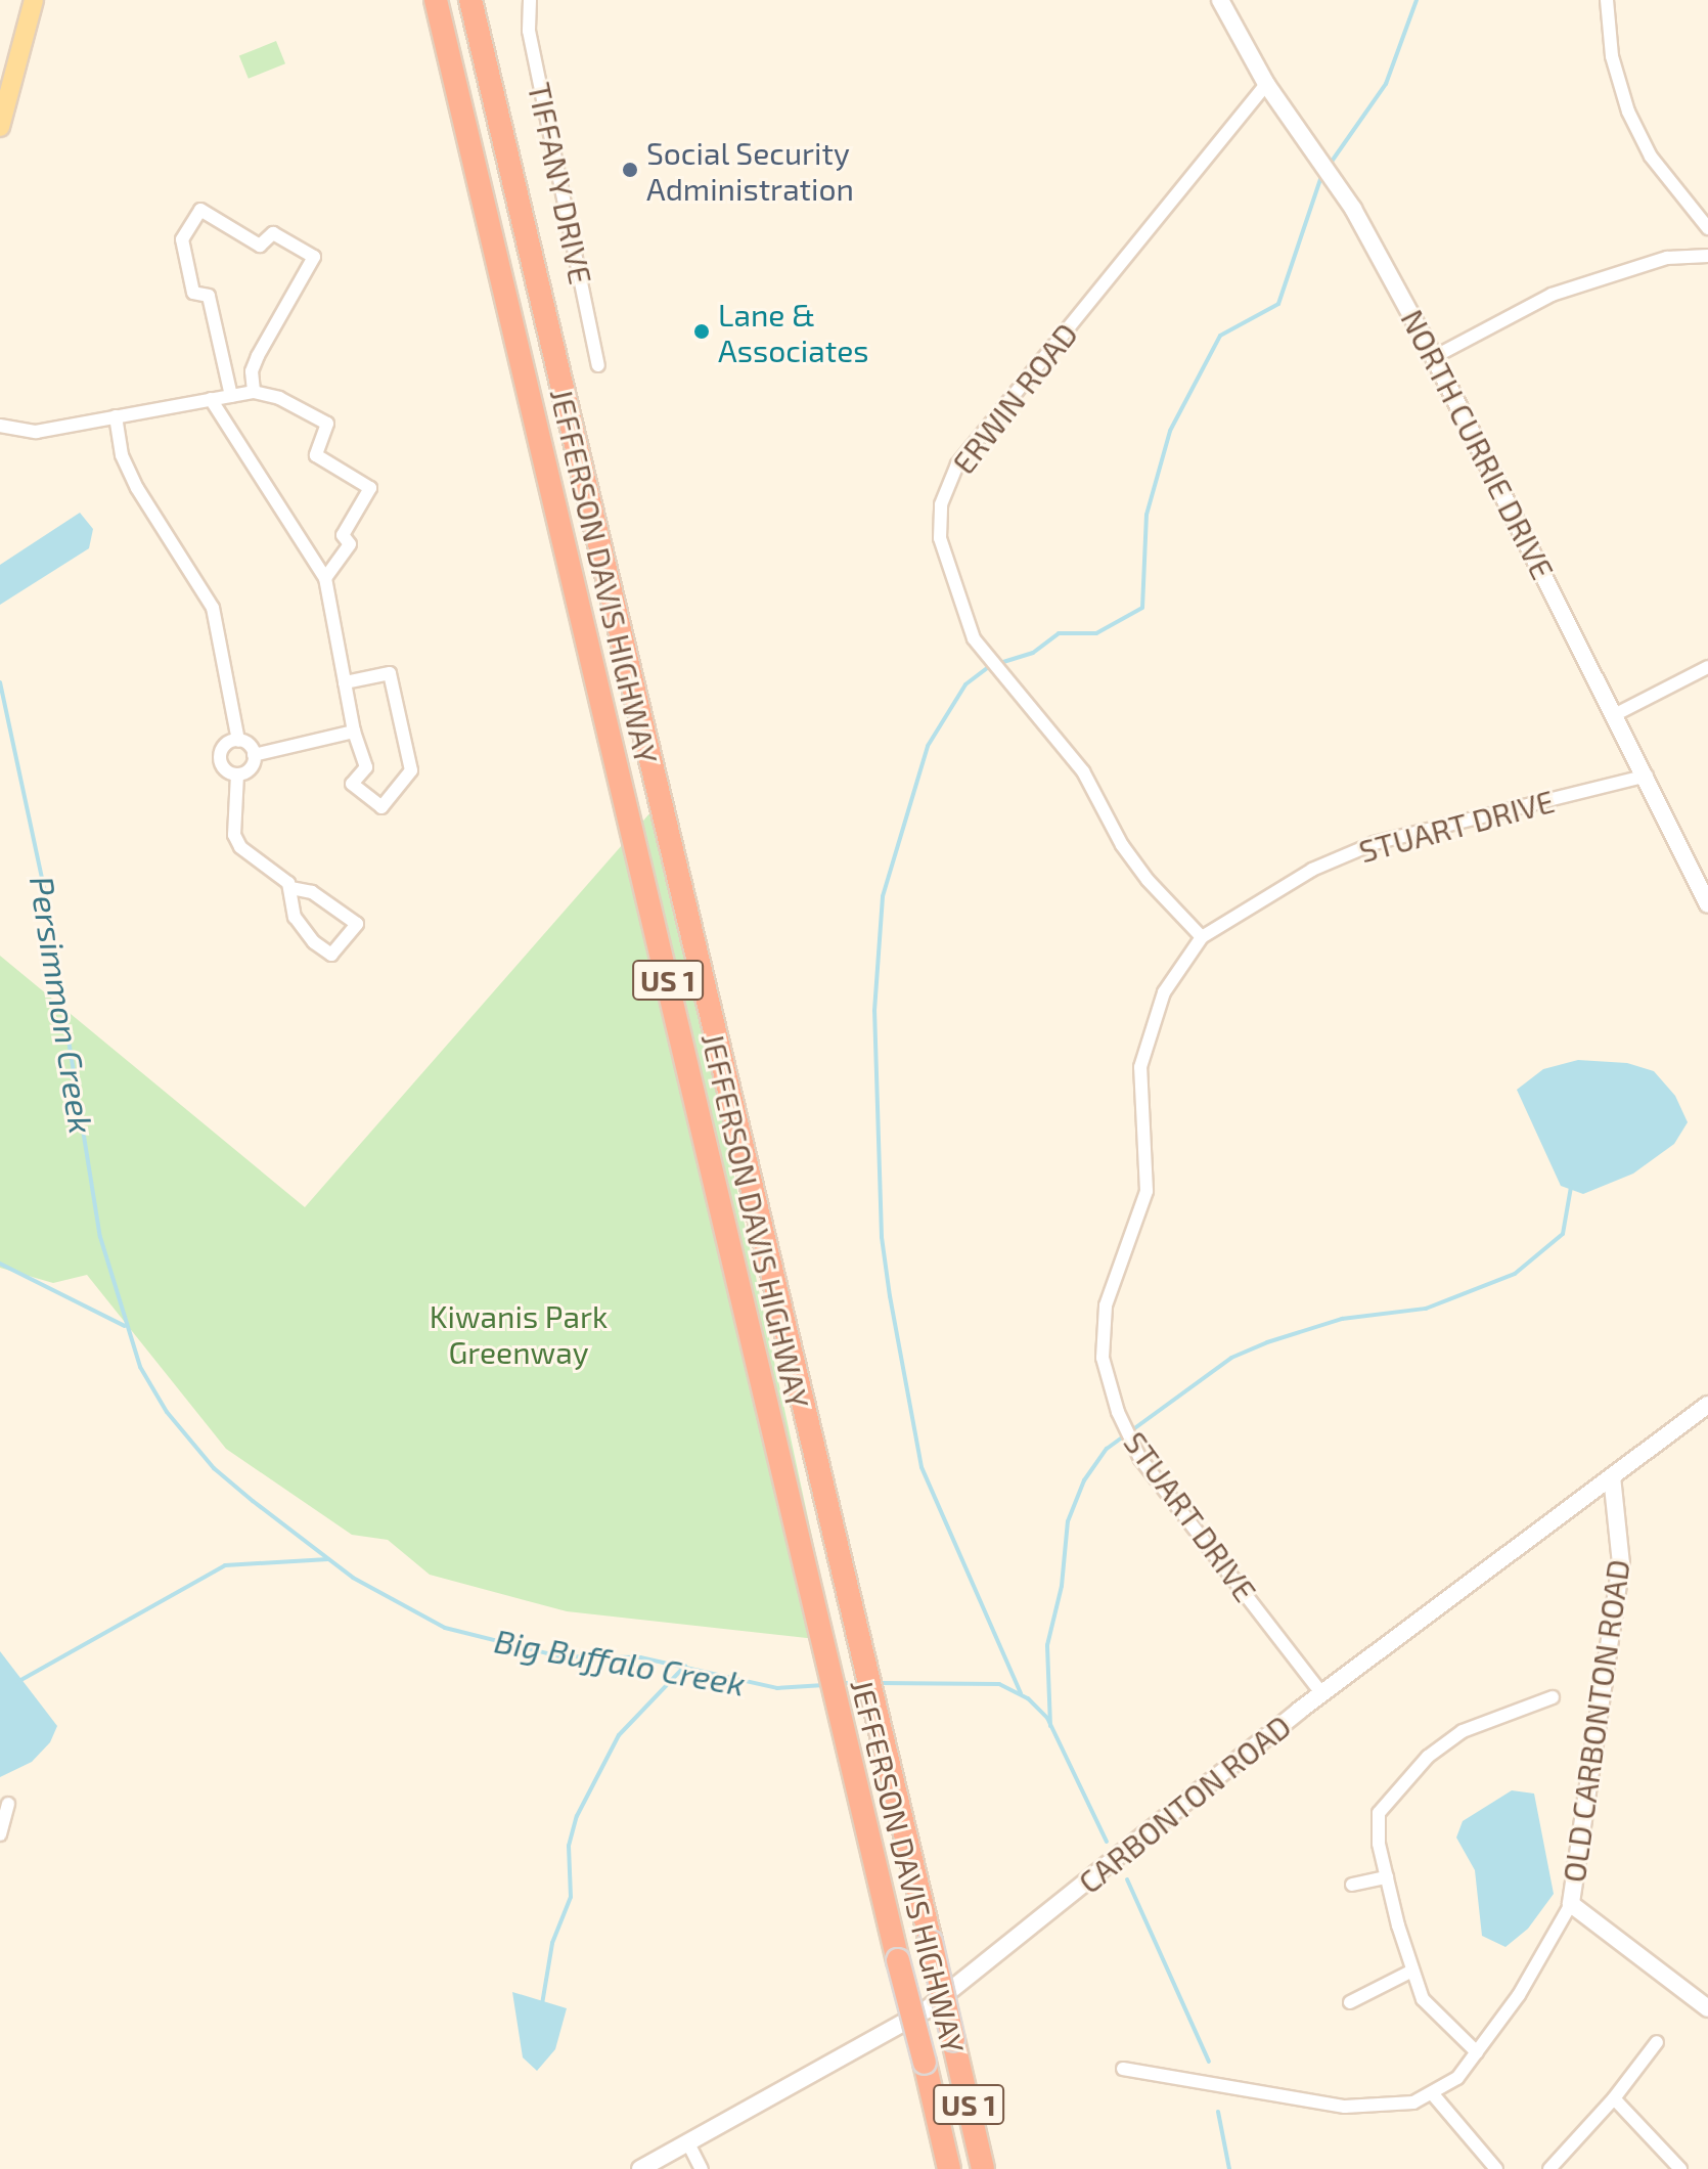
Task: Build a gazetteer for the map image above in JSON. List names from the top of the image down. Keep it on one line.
{"streets":{"highway":["JEFFERSON DAVIS HIGHWAY","US 1"],"street":["TIFFANY DRIVE","ERWIN ROAD","NORTH CURRIE DRIVE","STUART DRIVE","OLD CARBONTON ROAD","CARBONTON ROAD"]},"crossings":[["ERWIN ROAD","NORTH CURRIE DRIVE"],["ERWIN ROAD","STUART DRIVE"],["NORTH CURRIE DRIVE","STUART DRIVE"],["STUART DRIVE","CARBONTON ROAD"],["OLD CARBONTON ROAD","CARBONTON ROAD"]],"water":["Persimmon Creek","Big Buffalo Creek"],"parks":["Kiwanis Park Greenway"],"places":["Social Security Administration","Lane & Associates"]}
